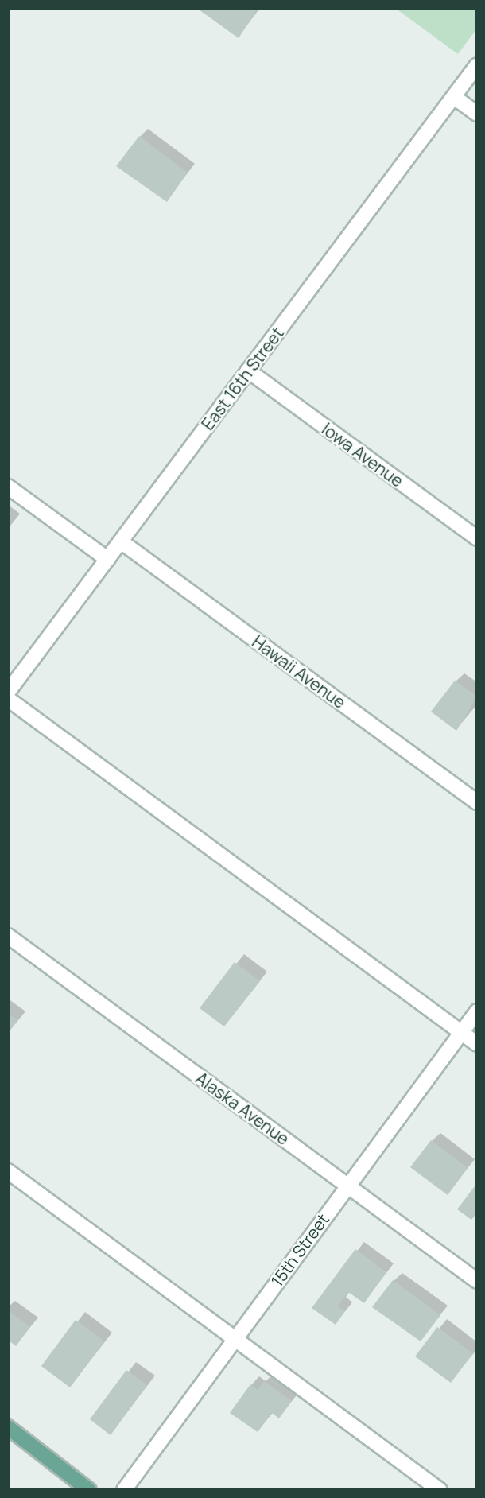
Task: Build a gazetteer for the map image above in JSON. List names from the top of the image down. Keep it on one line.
{"streets":{"street":["East 16th Street","Iowa Avenue","Hawaii Avenue","Alaska Avenue","15th Street"]},"crossings":[["East 16th Street","Iowa Avenue"],["East 16th Street","Hawaii Avenue"],["Alaska Avenue","15th Street"]]}
